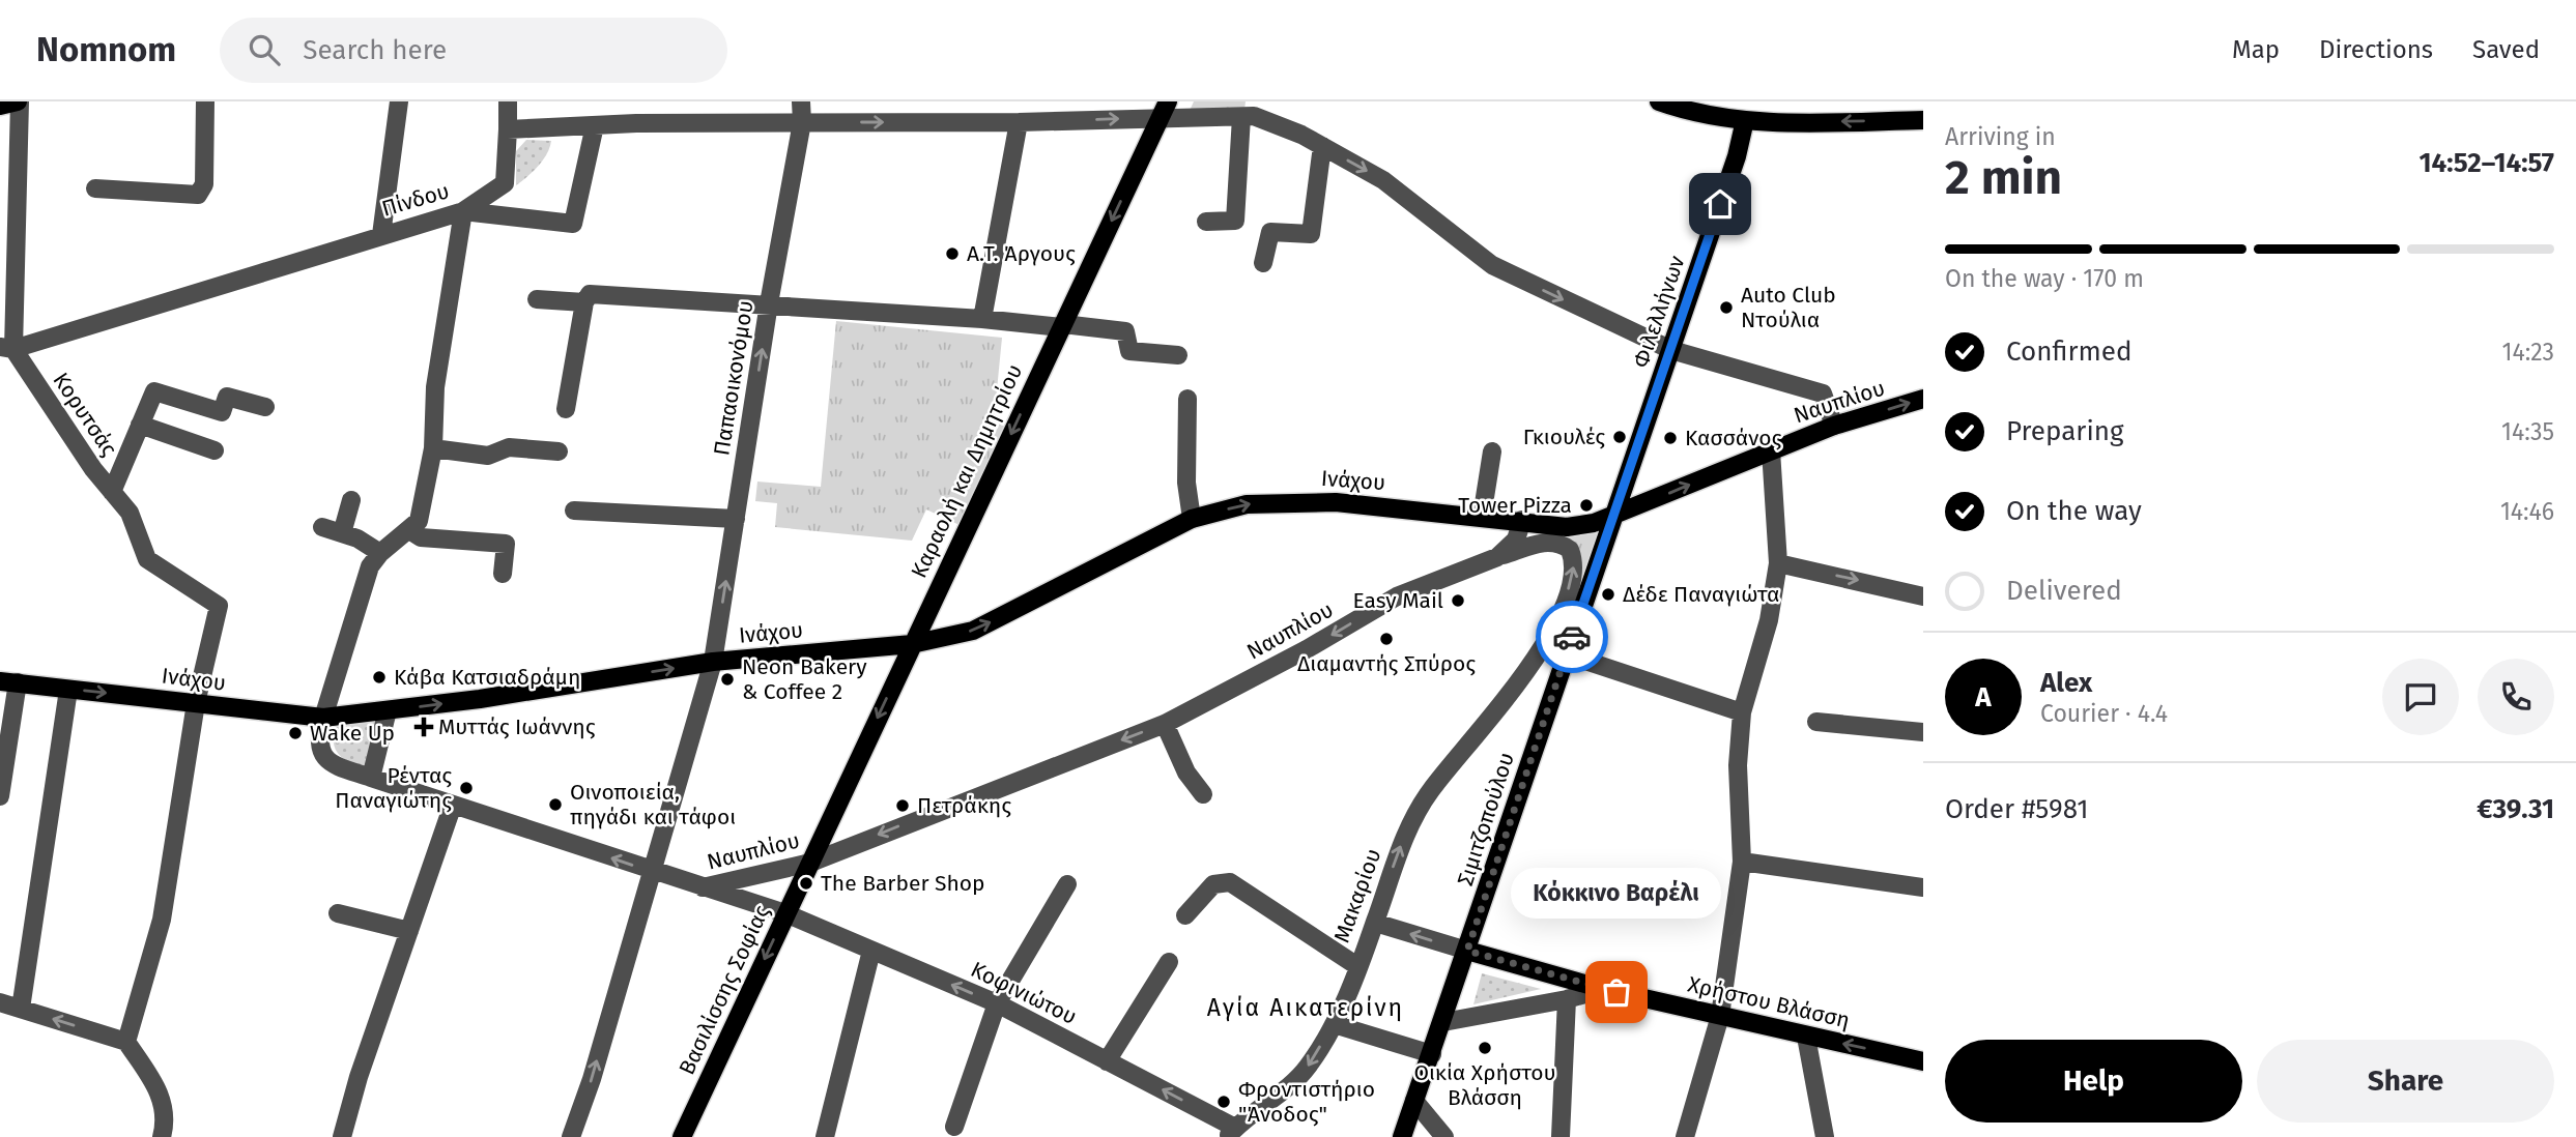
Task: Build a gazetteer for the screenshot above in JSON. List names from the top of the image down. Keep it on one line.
{"streets":{"main road":["Φιλελλήνων","Ναυπλίου","Καραολή και Δημητρίου","Ινάχου","Σιμιτζοπούλου","Βασιλίσσης Σοφίας","Χρήστου Βλάσση"],"street":["Πίνδου","Παπαοικονόμου","Κορυτσάς","Μακαρίου","Κοφινιώτου"]},"crossings":[["Πίνδου","Κορυτσάς"],["Φιλελλήνων","Ναυπλίου"],["Φιλελλήνων","Σιμιτζοπούλου"],["Παπαοικονόμου","Ινάχου"],["Παπαοικονόμου","Κοφινιώτου"],["Ναυπλίου","Καραολή και Δημητρίου"],["Ναυπλίου","Ινάχου"],["Ναυπλίου","Σιμιτζοπούλου"],["Ναυπλίου","Μακαρίου"],["Ναυπλίου","Βασιλίσσης Σοφίας"],["Ναυπλίου","Κοφινιώτου"],["Κορυτσάς","Ινάχου"],["Καραολή και Δημητρίου","Ινάχου"],["Καραολή και Δημητρίου","Βασιλίσσης Σοφίας"],["Ινάχου","Κοφινιώτου"],["Σιμιτζοπούλου","Χρήστου Βλάσση"],["Μακαρίου","Κοφινιώτου"],["Μακαρίου","Χρήστου Βλάσση"],["Βασιλίσσης Σοφίας","Κοφινιώτου"]],"one_way":["Παπαοικονόμου","Καραολή και Δημητρίου","Ινάχου","Βασιλίσσης Σοφίας","Κοφινιώτου"],"districts":["Αγία Αικατερίνη"],"places":{"other":["Α.Τ. Άργους","Auto Club Ντούλια","Γκιουλές","Κασσάνος","Tower Pizza","Δέδε Παναγιώτα","Easy Mail","Διαμαντής Σπύρος","Κάβα Κατσιαδράμη","Neon Bakery & Coffee 2","Wake Up","Ρέντας Παναγιώτης","Οινοποιεία, πηγάδι και τάφοι","Πετράκης","The Barber Shop","Κόκκινο Βαρέλι","Οικία Χρήστου Βλάσση","Φροντιστήριο \"Άνοδος\""],"health":["Μυττάς Ιωάννης"]},"page":{"header":"Nomnom","search":"Search here","nav":["Map","Directions","Saved"],"heading":["2 min","Arriving in","14:52–14:57"],"panel":["Alex","Courier · 4.4","Order #5981","€39.31"],"bar":"On the way · 170 m","list":[["Confirmed","14:23"],["Preparing","14:35"],["On the way","14:46"],"Delivered"],"round":"A","bubble":"Κόκκινο Βαρέλι","buttons":["Help","Share"]}}
